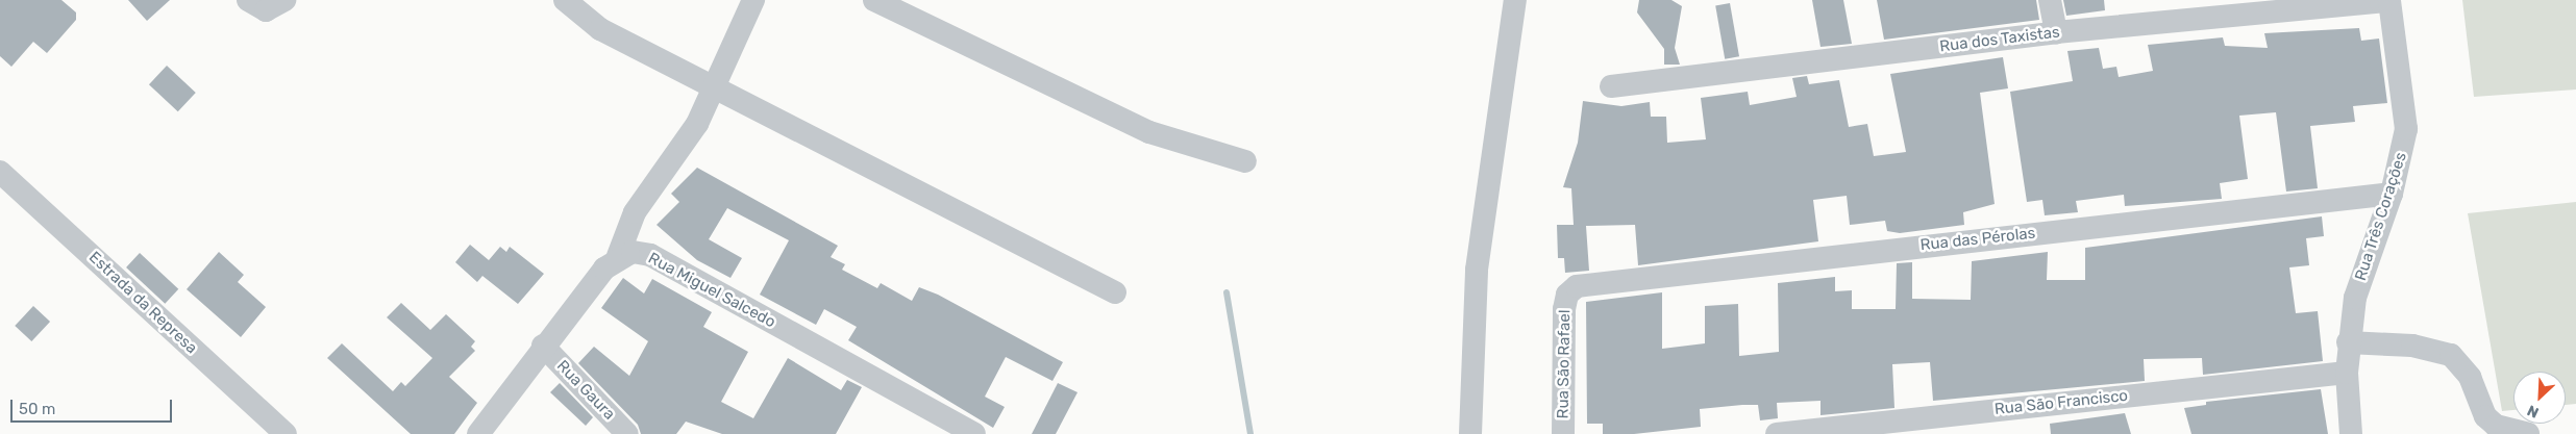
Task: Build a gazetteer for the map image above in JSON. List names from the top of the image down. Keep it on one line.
{"streets":{"street":["Rua dos Taxistas","Rua Três Corações","Rua das Pérolas","Rua Miguel Salcedo","Estrada da Represa","Rua São Rafael","Rua Gaura","Rua São Francisco"]},"crossings":[["Rua dos Taxistas","Rua Três Corações"],["Rua Três Corações","Rua das Pérolas"],["Rua Três Corações","Rua São Francisco"],["Rua das Pérolas","Rua São Rafael"]],"scale_bar":"50 m","north":"bottom left"}
